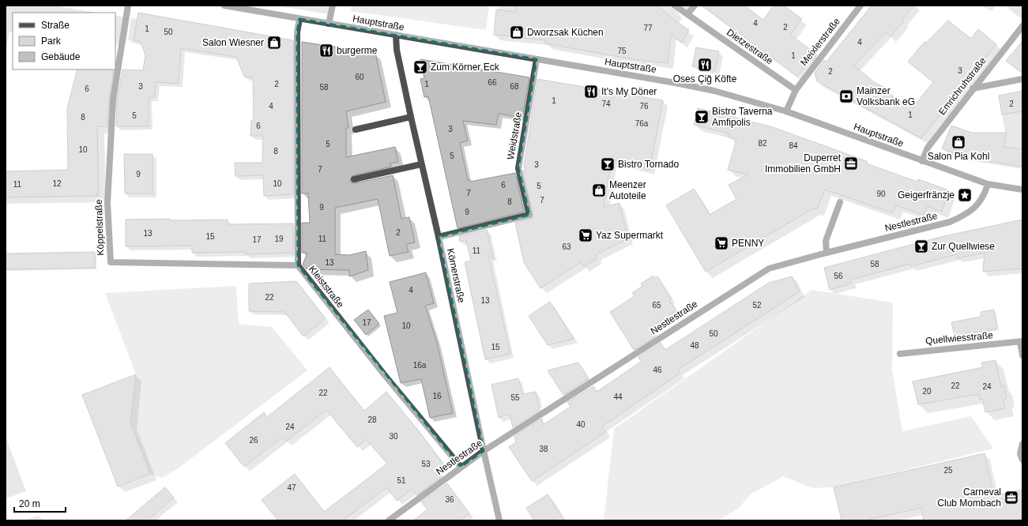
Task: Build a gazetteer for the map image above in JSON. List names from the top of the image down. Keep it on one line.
{"streets":{"street":["Hauptstraße","Meixlerstraße","Dietzestraße","Emrichruhstraße","Weidstraße","Nestlestraße","Köppelstraße","Körnerstraße","Kleiststraße","Quellwiesstraße"]},"crossings":[["Hauptstraße","Emrichruhstraße"],["Hauptstraße","Weidstraße"],["Hauptstraße","Nestlestraße"],["Hauptstraße","Körnerstraße"],["Hauptstraße","Kleiststraße"],["Meixlerstraße","Dietzestraße"],["Weidstraße","Körnerstraße"],["Nestlestraße","Körnerstraße"],["Nestlestraße","Kleiststraße"],["Köppelstraße","Kleiststraße"]],"places":{"shop":["Dworzsak Küchen","Salon Wiesner","Salon Pia Kohl","Meenzer Autoteile"],"restaurant":["burgerme","Oses Çiğ Köfte","It's My Döner"],"bar":["Zum Körner Eck","Bistro Taverna Amfipolis","Bistro Tornado","Zur Quellwiese"],"bank":["Mainzer Volksbank eG"],"office":["Duperret Immobilien GmbH","Carneval Club Mombach"],"place":["Geigerfränzje"],"supermarket":["Yaz Supermarkt","PENNY"]},"house_numbers":["4","2","77","1","50","4","75","1","3","2","60","66","2","1","3","68","58","6","1","74","2","4","76","1","5","8","76a","6","3","82","5","84","10","8","5","3","7","9","12","10","11","6","5","7","90","7","8","9","9","2","13","15","19","11","17","63","11","13","58","56","4","22","13","65","52","17","10","50","48","15","16a","46","22","24","20","22","16","44","55","28","40","24","30","26","38","53","25","51","47","36"],"legend":["Straße","Park","Gebäude"],"scale_bar":"20 m"}
